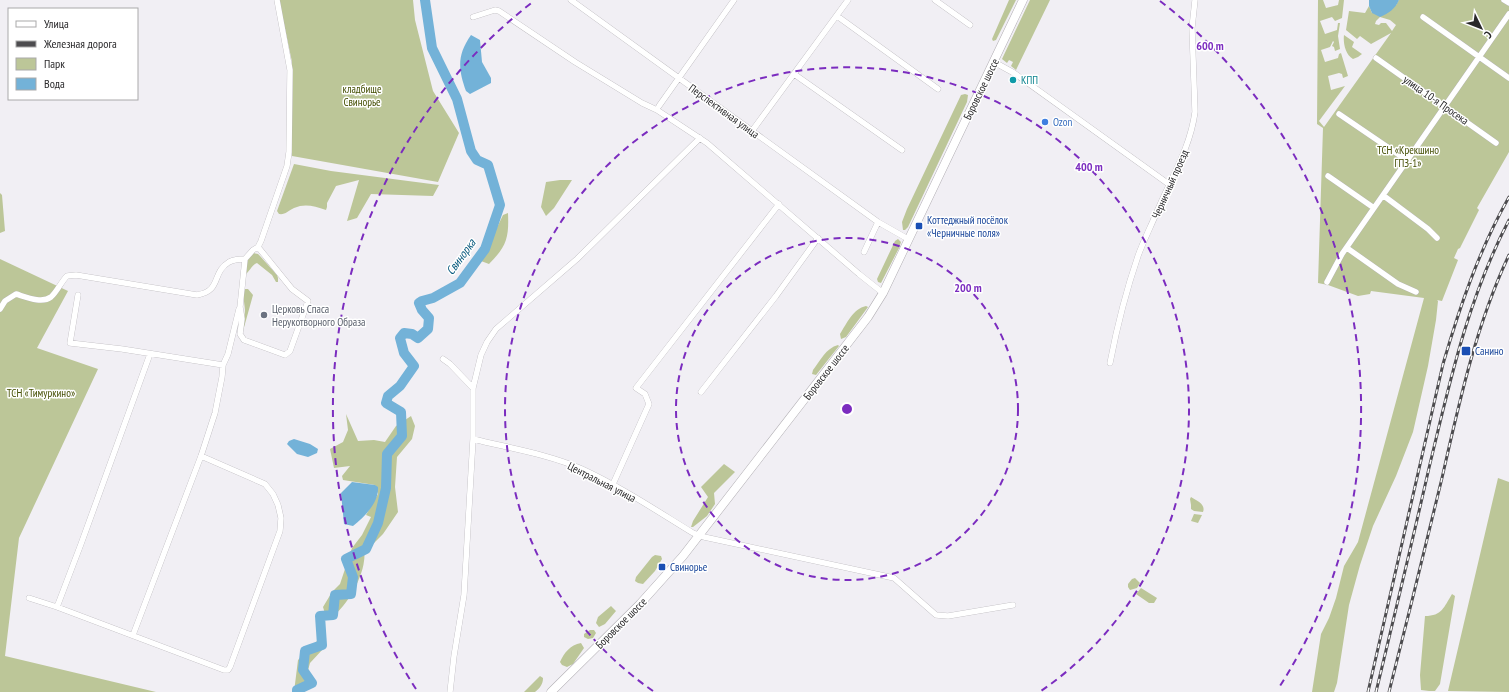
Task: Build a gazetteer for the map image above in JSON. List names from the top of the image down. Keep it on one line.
{"streets":{"main road":["Боровское шоссе"],"street":["улица 10-я Просека","Перспективная улица","Черничный проезд","Центральная улица"]},"crossings":[["Боровское шоссе","Перспективная улица"],["Боровское шоссе","Центральная улица"]],"water":["Свинорка"],"parks":["кладбище Свинорье","ТСН «Крекшино ГПЗ-1»","ТСН «Тимуркино»"],"places":{"other":["КПП","Ozon","Церковь Спаса Нерукотворного Образа"],"transit":["Коттеджный посёлок «Черничные поля»","Санино","Свинорье"]},"legend":["Улица","Железная дорога","Парк","Вода"],"north":"bottom right","rings":["600 m","400 m","200 m"]}
